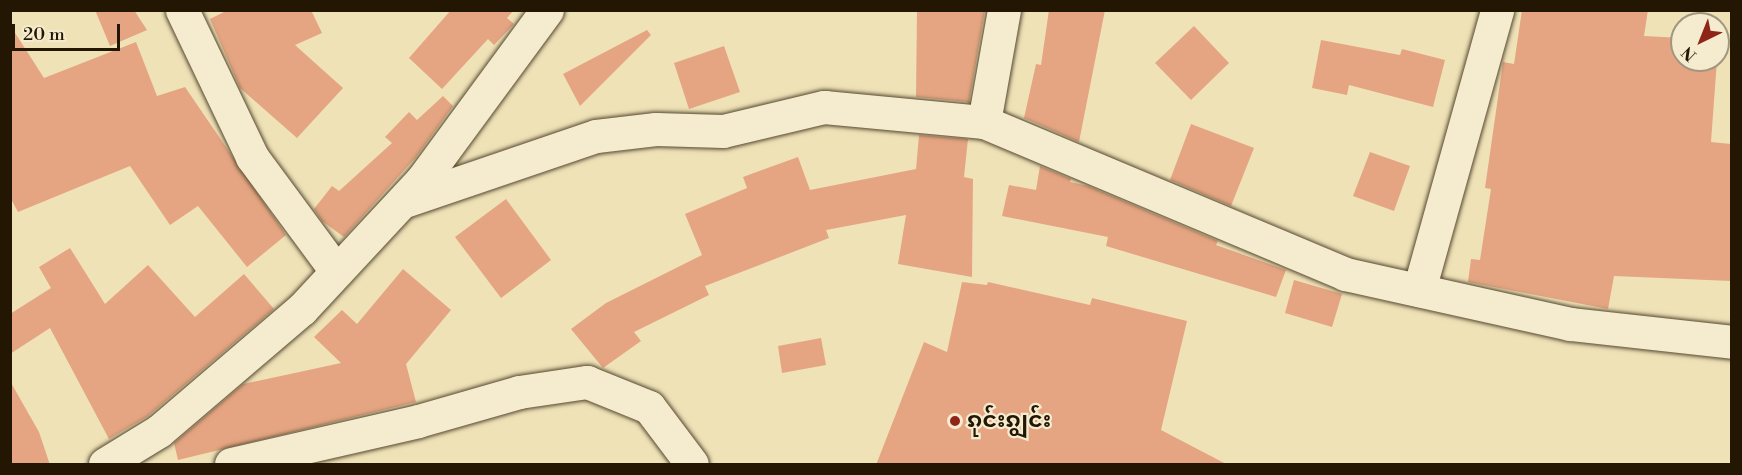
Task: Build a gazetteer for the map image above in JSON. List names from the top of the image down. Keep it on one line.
{"places":["ၵုင်းၵျွင်း"],"scale_bar":"20 m","north":"bottom left"}
